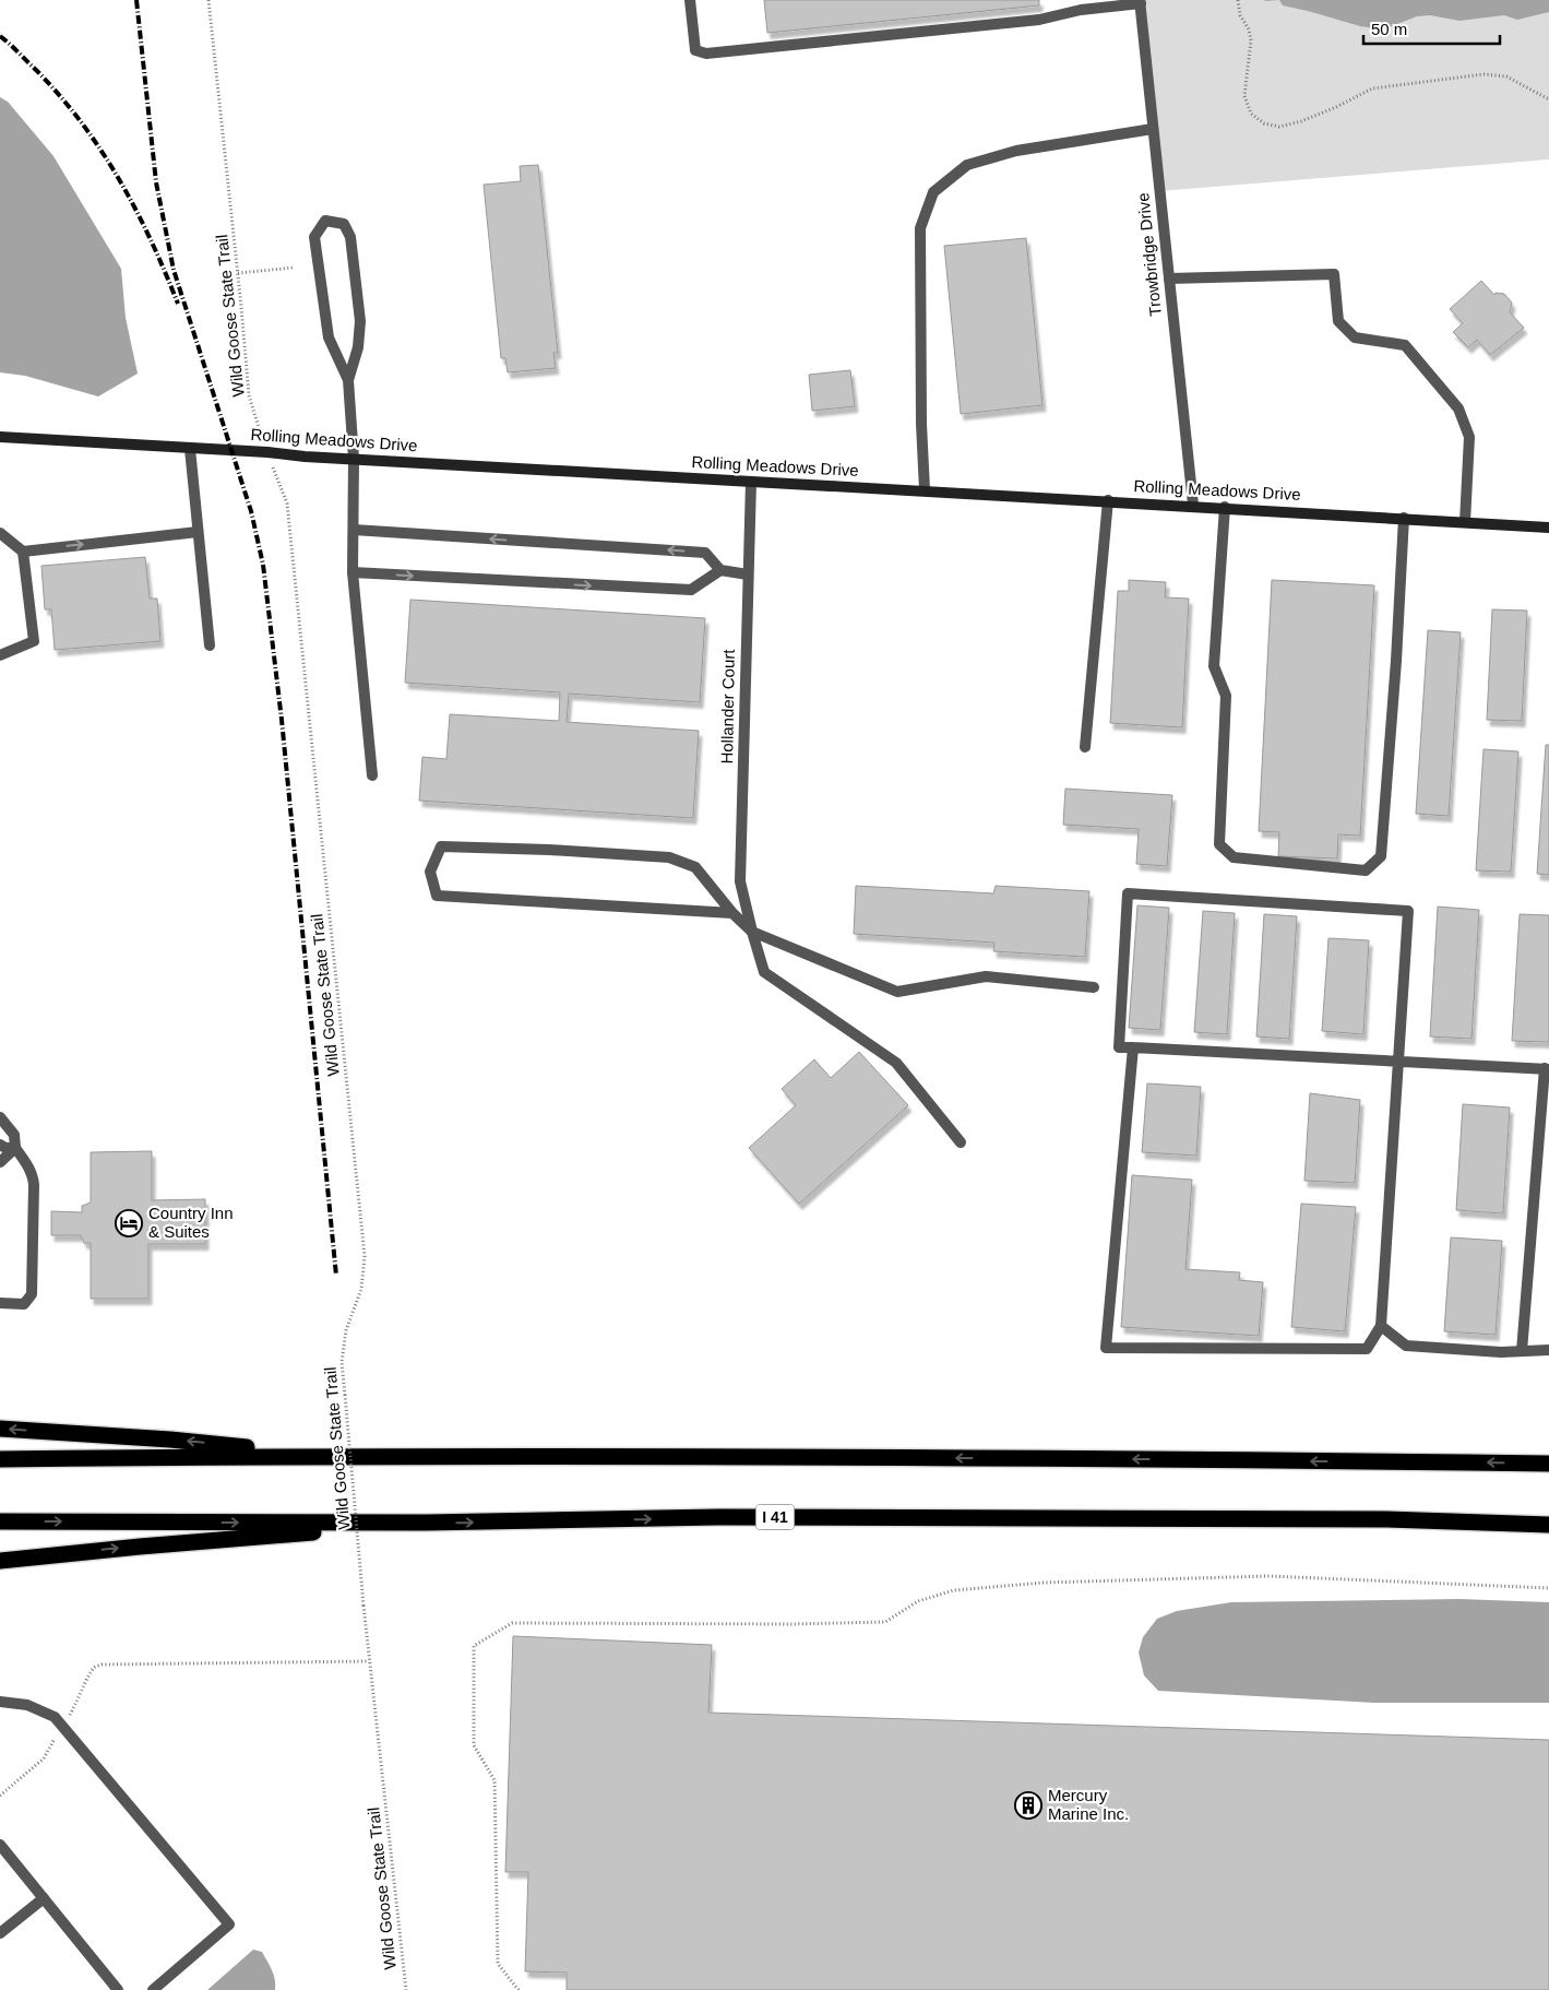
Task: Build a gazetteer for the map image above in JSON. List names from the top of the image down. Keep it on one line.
{"streets":{"highway":["I 41"],"main road":["Rolling Meadows Drive"],"street":["Trowbridge Drive","Hollander Court"],"path":["Wild Goose State Trail"]},"crossings":[["Trowbridge Drive","Rolling Meadows Drive"],["Wild Goose State Trail","Rolling Meadows Drive"],["Rolling Meadows Drive","Hollander Court"]],"places":{"hotel":["Country Inn & Suites"],"building":["Mercury Marine Inc."]},"scale_bar":"50 m"}
